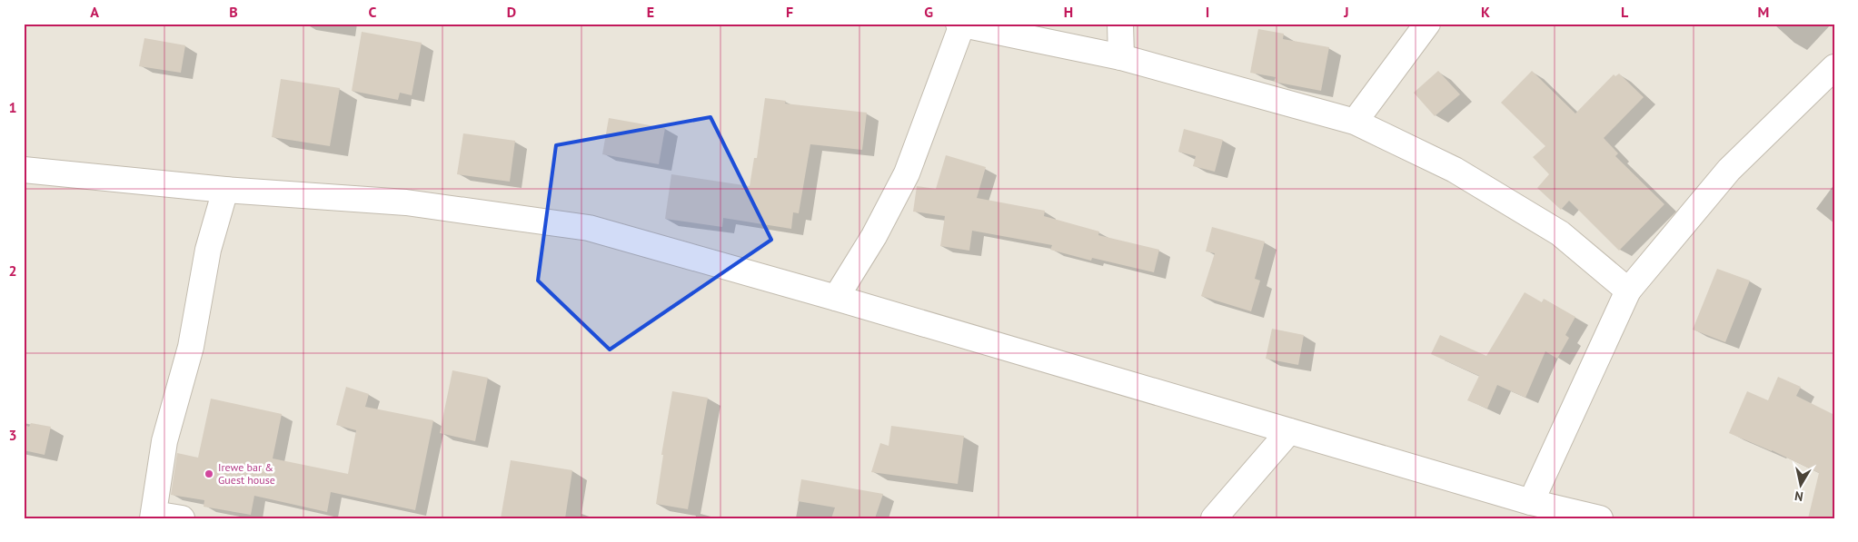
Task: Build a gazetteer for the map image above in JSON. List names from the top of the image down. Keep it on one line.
{"places":["Irewe bar & Guest house"],"north":"bottom","grid":{"columns":["A","B","C","D","E","F","G","H","I","J","K","L","M"],"rows":["1","2","3"]}}
